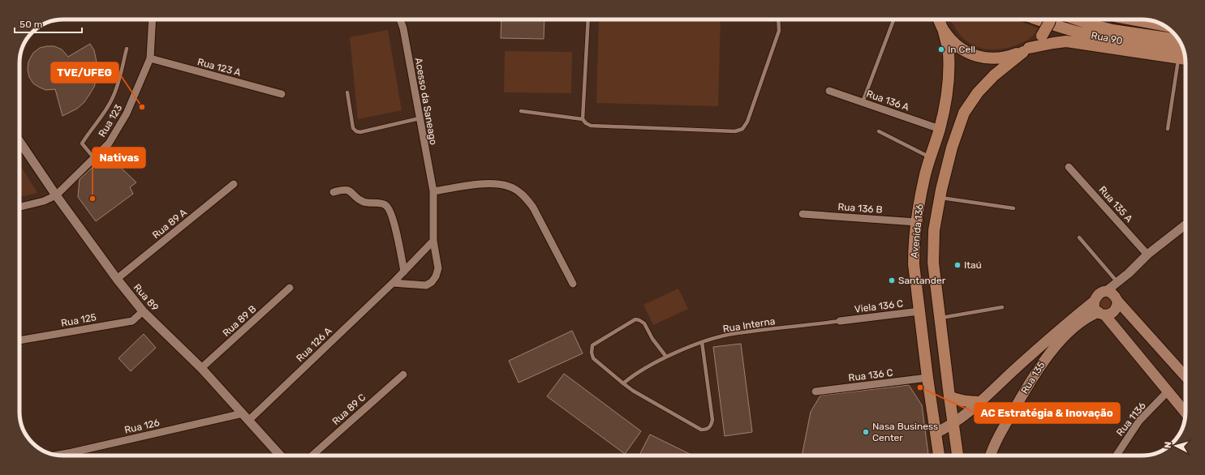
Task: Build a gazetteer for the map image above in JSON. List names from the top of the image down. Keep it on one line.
{"streets":{"main road":["Rua 90","Avenida 136","Rua 135"],"street":["Rua 123 A","Rua 136 A","Acesso da Saneago","Rua 123","Rua 135 A","Rua 136 B","Rua 89 A","Rua 89","Viela 136 C","Rua 125","Rua 89 B","Rua 126 A","Rua 136 C","Rua 89 C","Rua 1136","Rua 126"],"lane":["Rua Interna"]},"crossings":[["Rua 123 A","Rua 123"],["Rua 136 A","Avenida 136"],["Acesso da Saneago","Rua 126 A"],["Rua 123","Rua 89"],["Rua 136 B","Avenida 136"],["Rua 89 A","Rua 89"],["Avenida 136","Viela 136 C"],["Avenida 136","Rua 136 C"],["Avenida 136","Rua 135"],["Rua 89","Rua 125"],["Rua 89","Rua 89 B"],["Rua 89","Rua 126 A"],["Rua 89","Rua 126"],["Viela 136 C","Rua Interna"],["Rua 126 A","Rua 126"]],"places":["In Cell","TVE/UFEG","Nativas","Itaú","Santander","AC Estratégia & Inovação","Nasa Business Center"],"scale_bar":"50 m","north":"left"}
